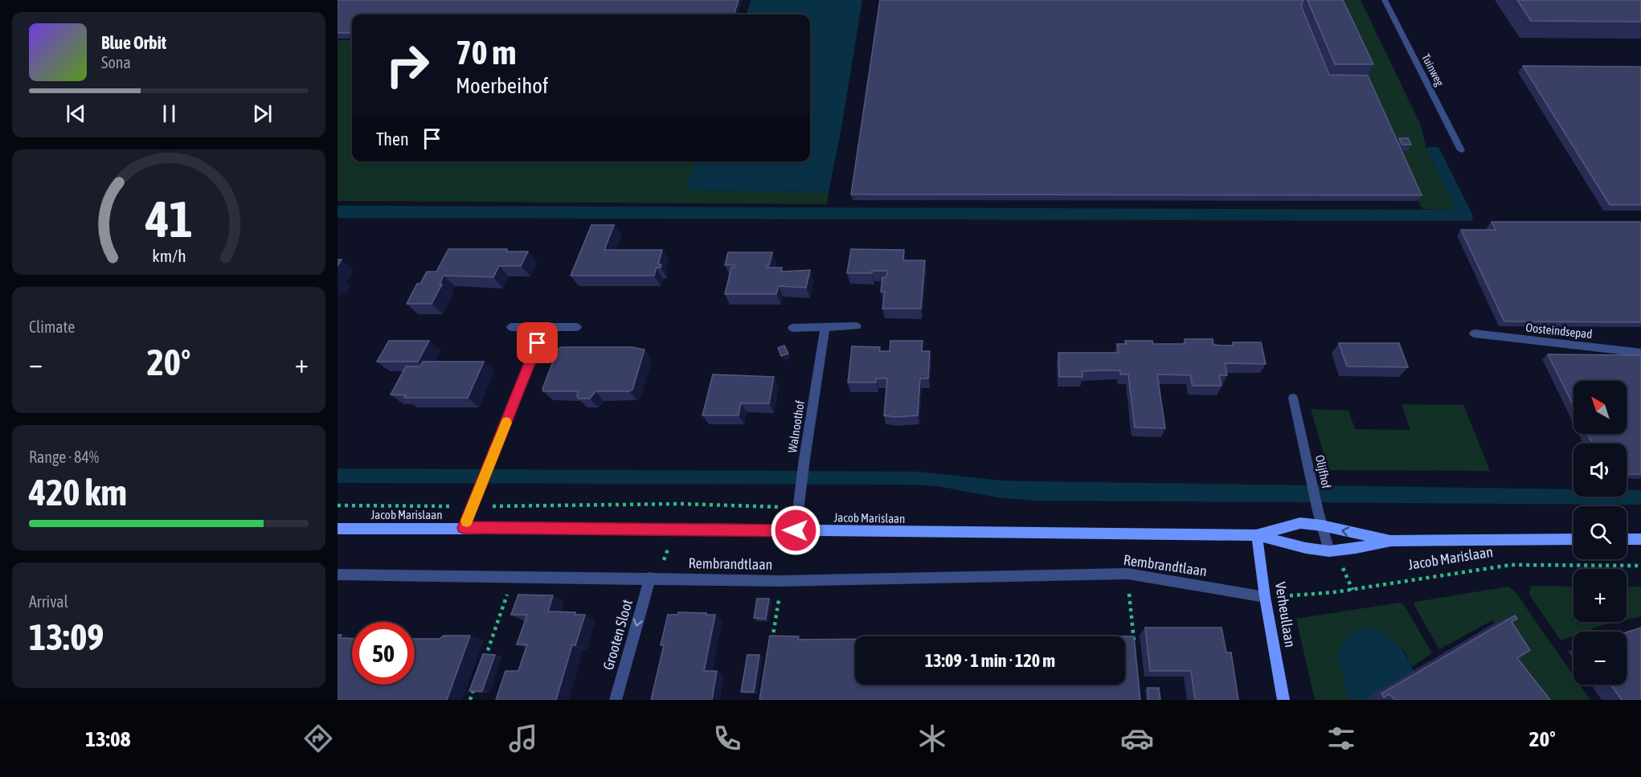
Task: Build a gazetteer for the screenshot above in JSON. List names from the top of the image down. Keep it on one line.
{"streets":{"main road":["Jacob Marislaan","Verheullaan"],"street":["Tuinweg","Oosteindsepad","Walnoothof","Olijfhof","Rembrandtlaan","Grooten Sloot"]},"crossings":[["Walnoothof","Jacob Marislaan"],["Olijfhof","Jacob Marislaan"],["Jacob Marislaan","Rembrandtlaan"],["Jacob Marislaan","Verheullaan"],["Rembrandtlaan","Verheullaan"],["Rembrandtlaan","Grooten Sloot"]],"one_way":["Grooten Sloot"],"north":"top left","page":{"turn":["70 m","Moerbeihof"],"song":["Blue Orbit","Sona"],"then":"Then","tile":["Climate",["Range · 84%","420 km"],["Arrival","13:09"]],"heat":["−","20°","+"],"map_buttons":["+","−"],"limit":"50","trip":"13:09 · 1 min · 120 m","tabs":["13:08","20°"],"gauge":["41","km/h"]}}
